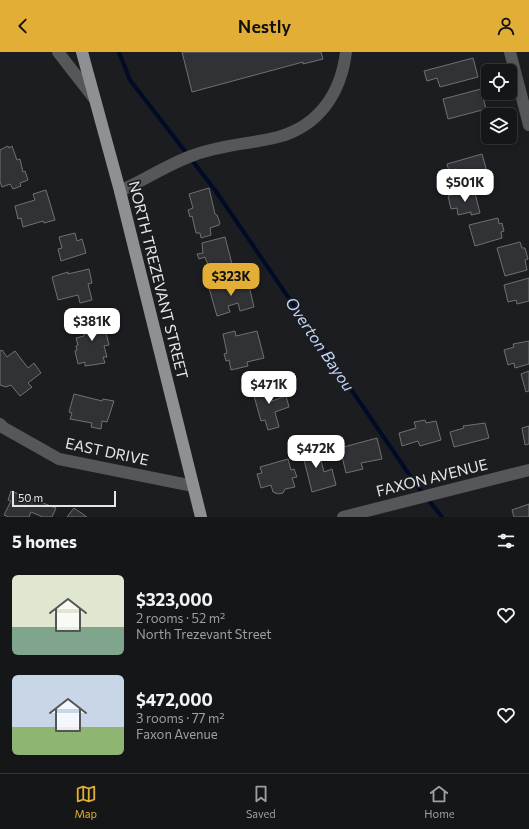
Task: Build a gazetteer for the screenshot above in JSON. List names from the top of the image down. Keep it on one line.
{"streets":{"main road":["NORTH TREZEVANT STREET"],"street":["EAST DRIVE","FAXON AVENUE"]},"crossings":[["NORTH TREZEVANT STREET","EAST DRIVE"]],"water":["Overton Bayou"],"scale_bar":"50 m","page":{"header":"Nestly","price":["$501K","$323K","$381K","$471K","$472K"],"scale":"50 m","heading":"5 homes","list":[{"name":"$323,000","note":"2 rooms · 52 m² · North Trezevant Street"},{"name":"$472,000","note":"3 rooms · 77 m² · Faxon Avenue"}],"tabs":["Map","Saved","Home"]}}
